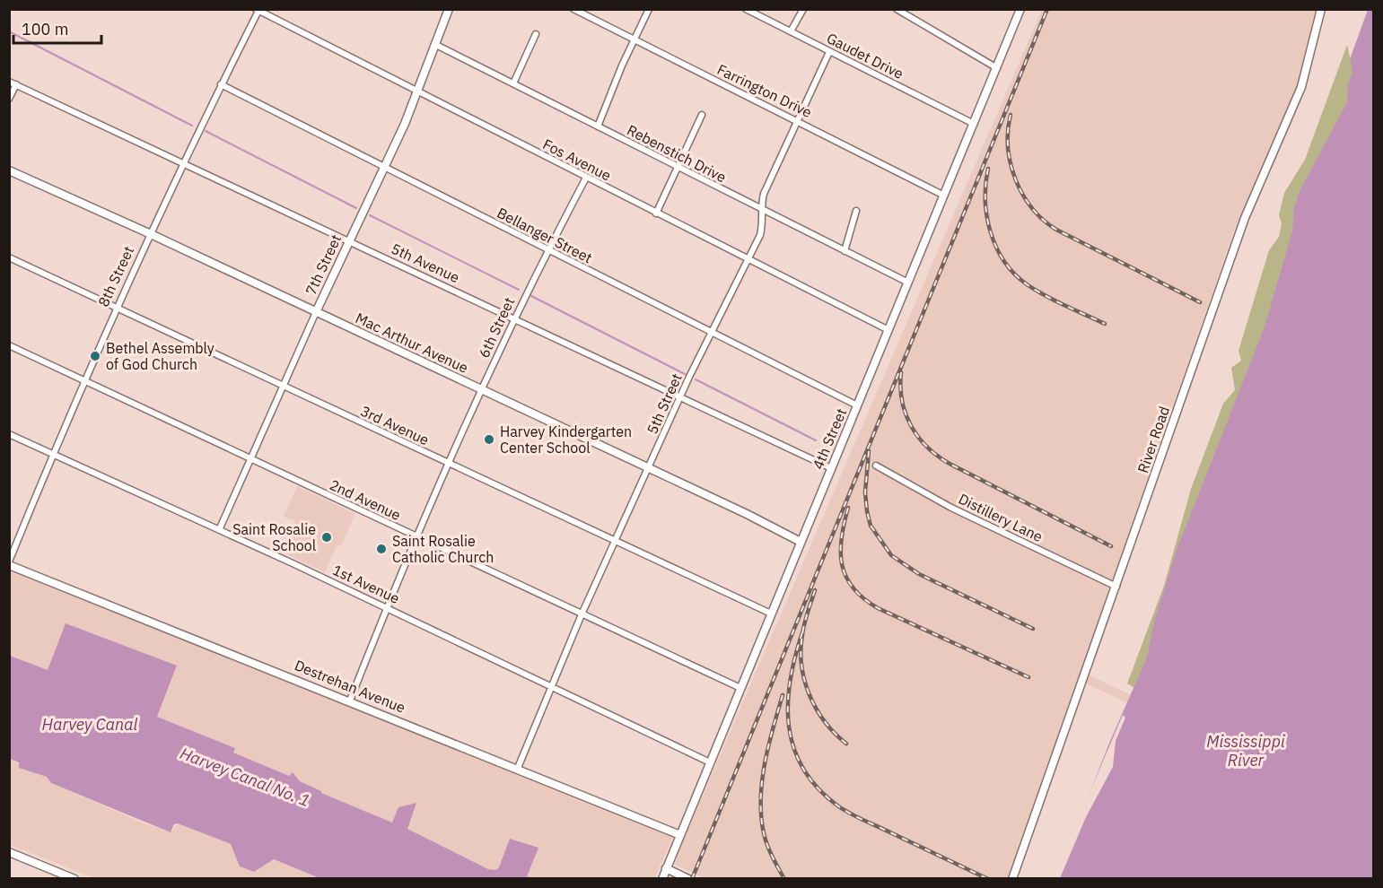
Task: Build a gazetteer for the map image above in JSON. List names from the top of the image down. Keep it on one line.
{"streets":{"main road":["7th Street","Mac Arthur Avenue","4th Street","River Road","Destrehan Avenue"],"street":["Gaudet Drive","Farrington Drive","Rebenstich Drive","Fos Avenue","Bellanger Street","5th Avenue","8th Street","6th Street","5th Street","3rd Avenue","2nd Avenue","Distillery Lane","1st Avenue"]},"crossings":[["Gaudet Drive","5th Street"],["Gaudet Drive","4th Street"],["Farrington Drive","5th Street"],["Farrington Drive","4th Street"],["Rebenstich Drive","7th Street"],["Rebenstich Drive","5th Street"],["Rebenstich Drive","4th Street"],["Fos Avenue","7th Street"],["Fos Avenue","8th Street"],["Fos Avenue","6th Street"],["Fos Avenue","5th Street"],["Fos Avenue","4th Street"],["Bellanger Street","7th Street"],["Bellanger Street","8th Street"],["Bellanger Street","6th Street"],["Bellanger Street","5th Street"],["Bellanger Street","4th Street"],["5th Avenue","7th Street"],["5th Avenue","8th Street"],["5th Avenue","6th Street"],["5th Avenue","5th Street"],["5th Avenue","4th Street"],["7th Street","Mac Arthur Avenue"],["7th Street","3rd Avenue"],["7th Street","2nd Avenue"],["7th Street","1st Avenue"],["8th Street","Mac Arthur Avenue"],["8th Street","3rd Avenue"],["8th Street","2nd Avenue"],["8th Street","1st Avenue"],["8th Street","Destrehan Avenue"],["6th Street","Mac Arthur Avenue"],["6th Street","3rd Avenue"],["6th Street","2nd Avenue"],["6th Street","1st Avenue"],["6th Street","Destrehan Avenue"],["Mac Arthur Avenue","5th Street"],["Mac Arthur Avenue","4th Street"],["5th Street","3rd Avenue"],["5th Street","2nd Avenue"],["5th Street","1st Avenue"],["5th Street","Destrehan Avenue"],["3rd Avenue","4th Street"],["4th Street","2nd Avenue"],["4th Street","1st Avenue"],["4th Street","Destrehan Avenue"],["River Road","Distillery Lane"]],"water":["Harvey Canal","Mississippi River","Harvey Canal No. 1"],"places":["Bethel Assembly of God Church","Harvey Kindergarten Center School","Saint Rosalie School","Saint Rosalie Catholic Church"],"scale_bar":"100 m"}
